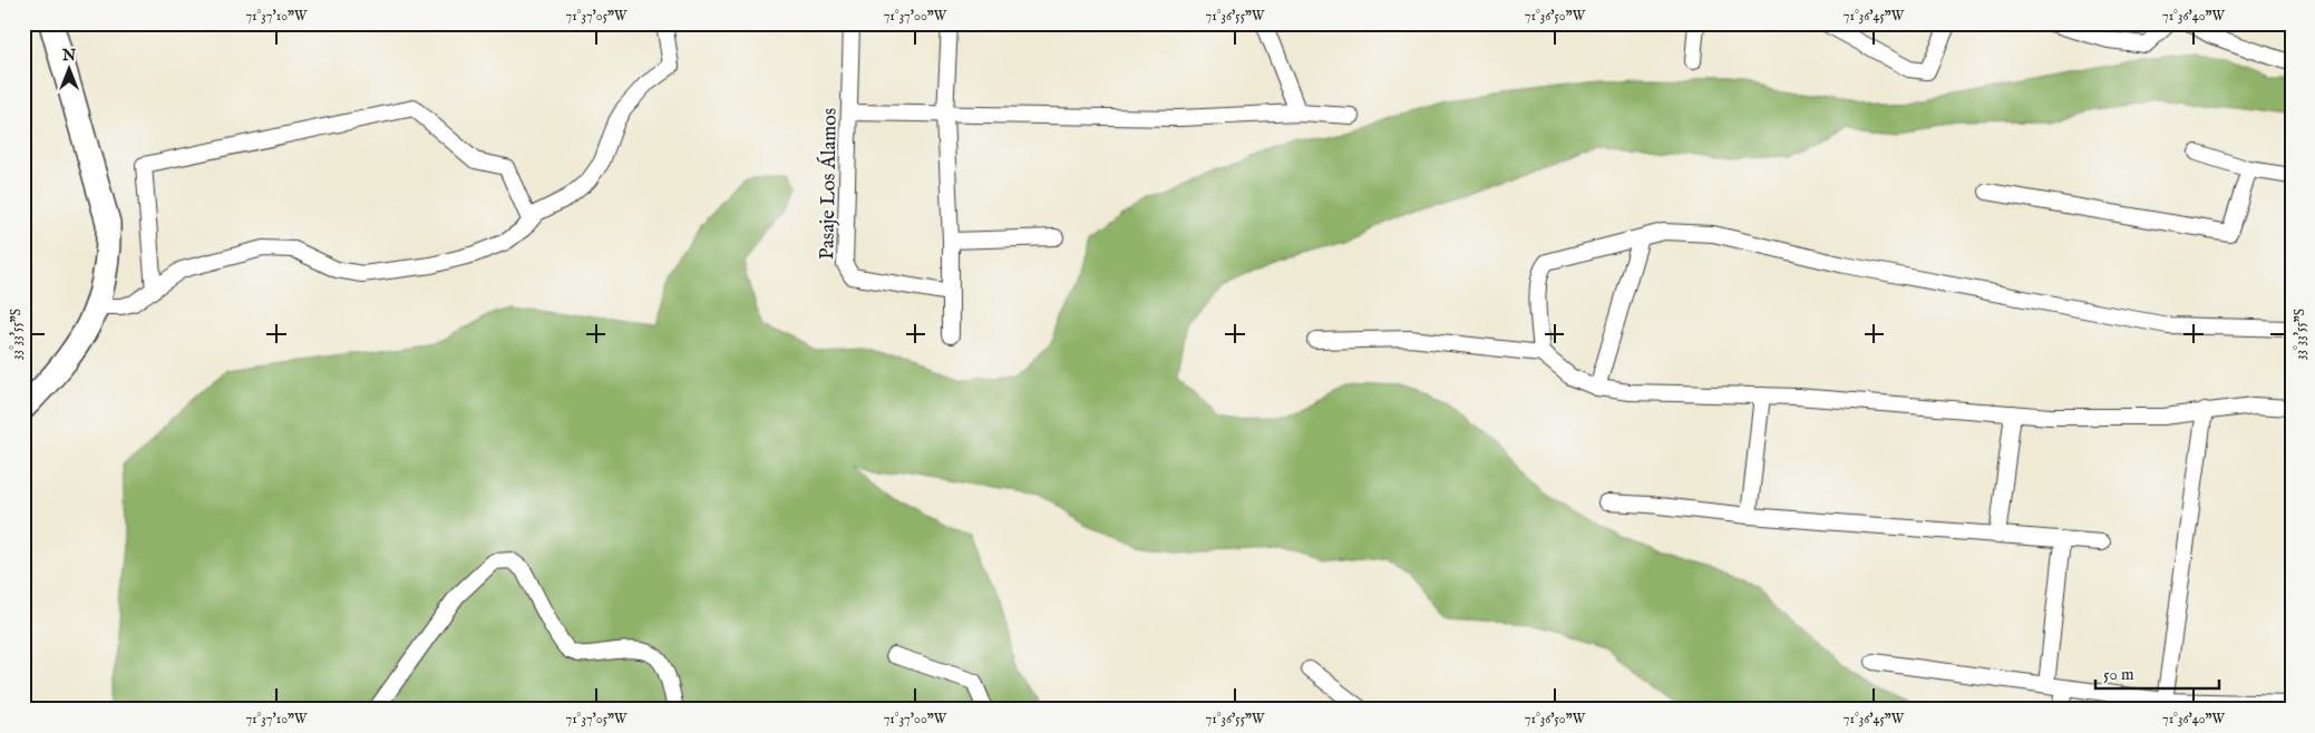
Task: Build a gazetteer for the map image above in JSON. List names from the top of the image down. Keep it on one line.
{"streets":{"street":["Pasaje Los Álamos"]},"scale_bar":"50 m","north":"top","coordinates":["71°37'10\"W","71°37'05\"W","71°37'00\"W","71°36'55\"W","71°36'50\"W","71°36'45\"W","71°36'40\"W","33°33'55\"S"]}
